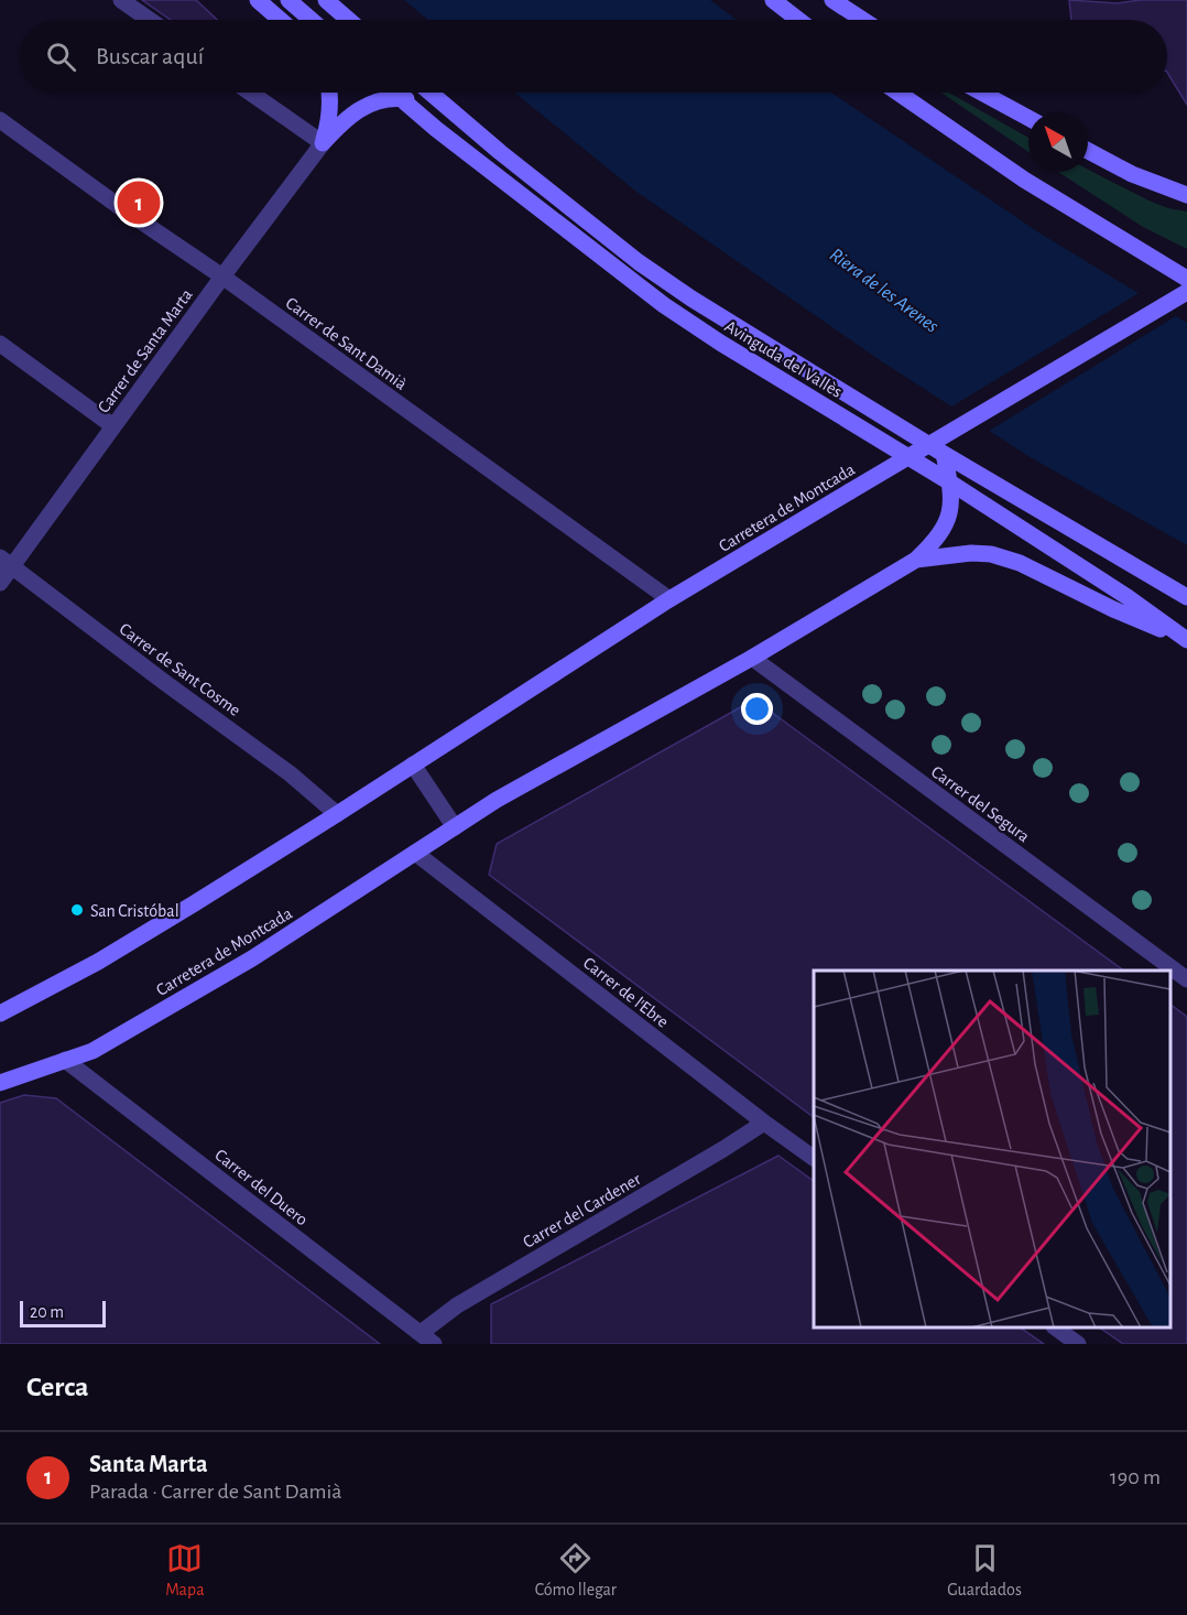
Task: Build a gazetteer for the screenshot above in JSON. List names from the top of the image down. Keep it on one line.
{"streets":{"main road":["Avinguda del Vallès","Carretera de Montcada"],"street":["Carrer de Sant Damià","Carrer de Santa Marta","Carrer de Sant Cosme","Carrer del Segura","Carrer de l'Ebre","Carrer del Duero","Carrer del Cardener"]},"crossings":[["Carrer de Sant Damià","Carrer de Santa Marta"],["Carrer de Sant Damià","Carretera de Montcada"],["Carrer de Santa Marta","Carrer de Sant Cosme"],["Carretera de Montcada","Carrer de Sant Cosme"],["Carretera de Montcada","Carrer del Segura"],["Carretera de Montcada","Carrer de l'Ebre"],["Carretera de Montcada","Carrer del Duero"],["Carrer de l'Ebre","Carrer del Cardener"],["Carrer del Duero","Carrer del Cardener"]],"water":["Riera de les Arenes"],"places":["San Cristóbal"],"scale_bar":"20 m","north":"top left","page":{"search":"Buscar aquí","pins":"1","scale":"20 m","heading":"Cerca","list":[{"mark":"1","name":"Santa Marta","note":"Parada · Carrer de Sant Damià","value":"190 m"}],"nav":["Mapa","Cómo llegar","Guardados"]}}
